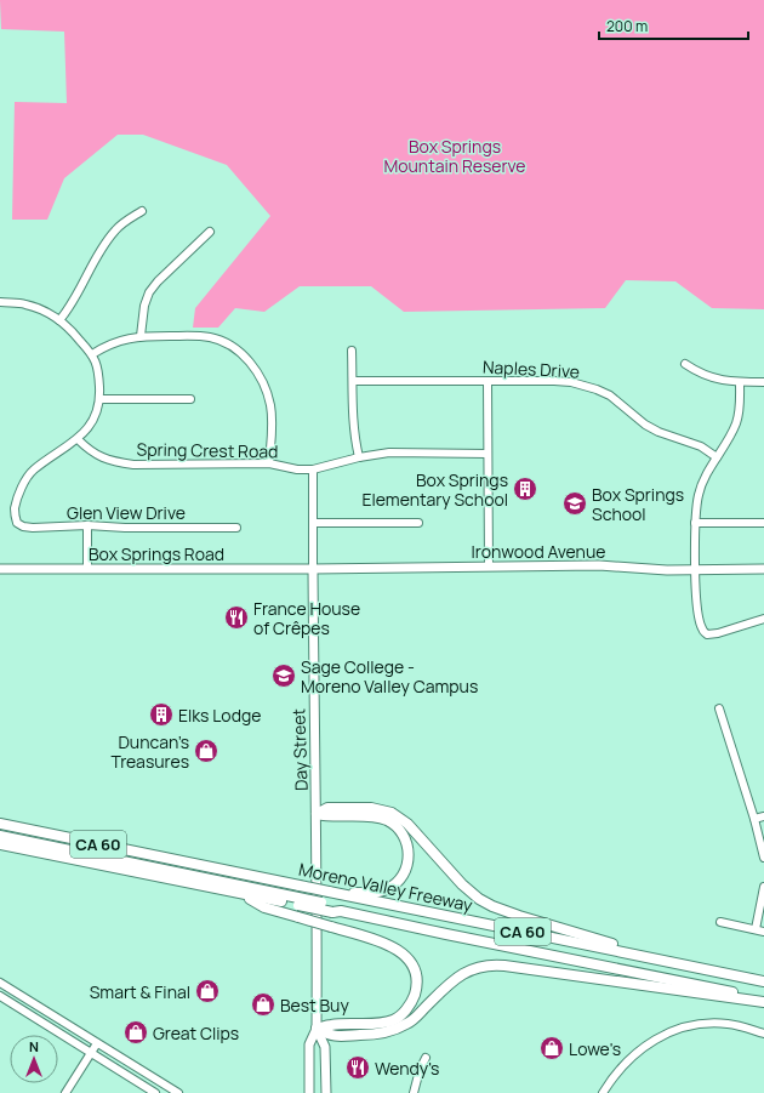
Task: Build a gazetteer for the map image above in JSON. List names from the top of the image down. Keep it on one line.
{"streets":{"highway":["CA 60","Moreno Valley Freeway"],"main road":["Ironwood Avenue","Box Springs Road","Day Street"],"street":["Naples Drive","Spring Crest Road","Glen View Drive"]},"crossings":[["Spring Crest Road","Glen View Drive"],["Spring Crest Road","Day Street"],["Ironwood Avenue","Box Springs Road"],["Ironwood Avenue","Day Street"],["Box Springs Road","Day Street"]],"parks":["Box Springs Mountain Reserve"],"places":{"building":["Box Springs Elementary School","Elks Lodge"],"school or university":["Box Springs School","Sage College - Moreno Valley Campus"],"restaurant":["France House of Crêpes","Wendy's"],"shop":["Duncan’s Treasures","Smart & Final","Best Buy","Great Clips","Lowe's"]},"scale_bar":"200 m","north":"top"}
